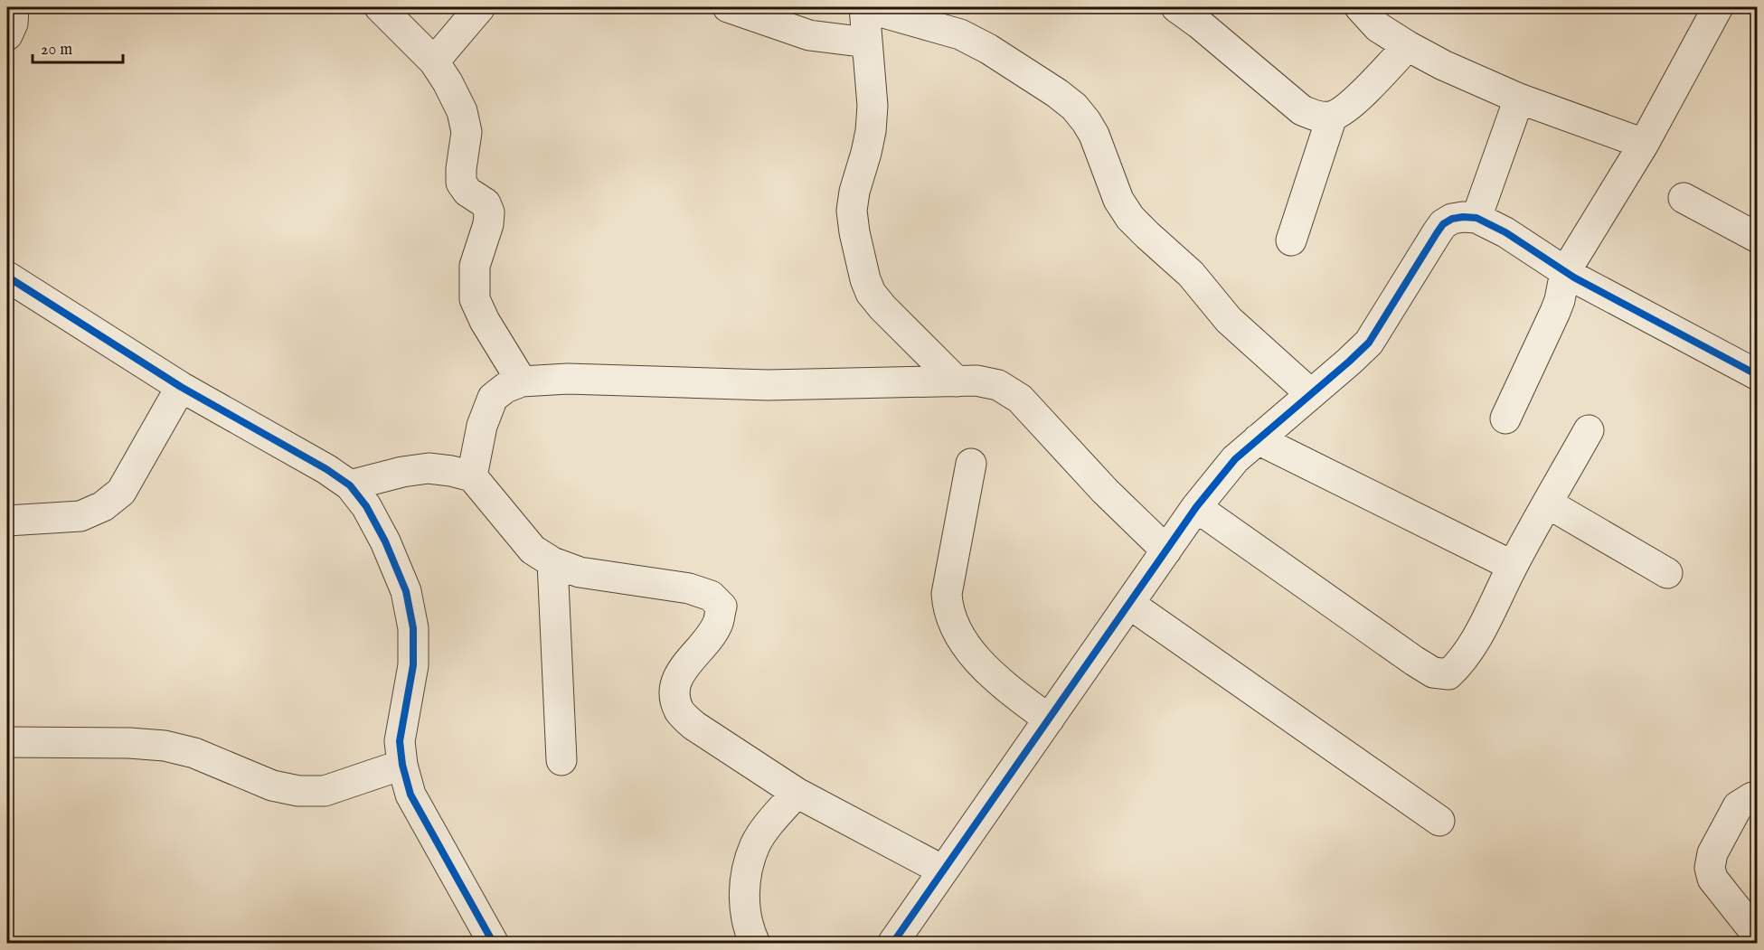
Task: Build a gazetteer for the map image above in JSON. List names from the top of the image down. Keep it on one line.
{"scale_bar":"20 m"}
